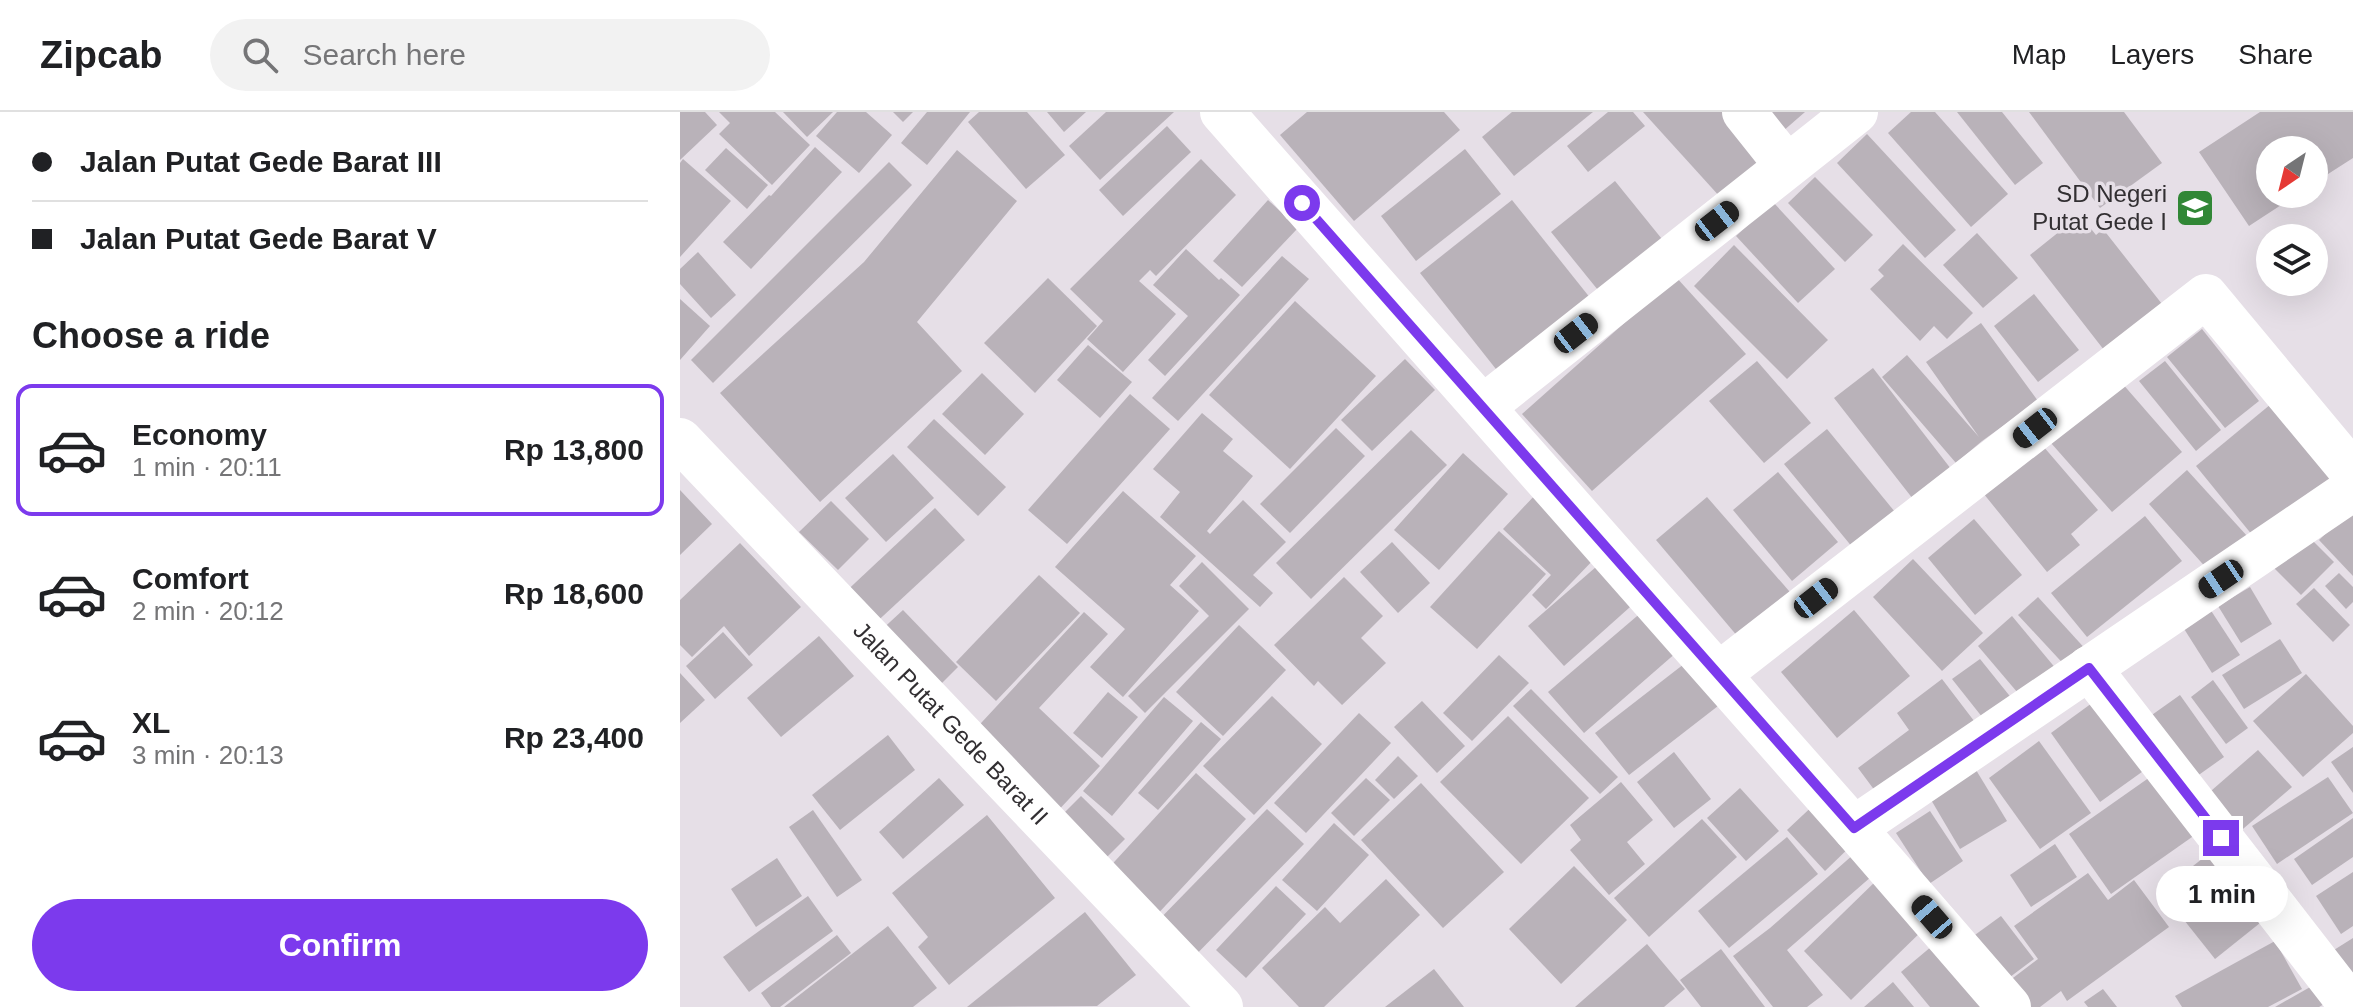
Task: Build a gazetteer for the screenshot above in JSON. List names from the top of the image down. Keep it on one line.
{"streets":{"street":["Jalan Putat Gede Barat II"]},"places":{"school or university":["SD Negeri Putat Gede I"]},"north":"bottom left","page":{"header":"Zipcab","search":"Search here","nav":["Map","Layers","Share"],"banner":["Jalan Putat Gede Barat III","Jalan Putat Gede Barat V"],"heading":"Choose a ride","list":[{"name":"Economy","note":"1 min · 20:11","value":"Rp 13,800"},{"name":"Comfort","note":"2 min · 20:12","value":"Rp 18,600"},{"name":"XL","note":"3 min · 20:13","value":"Rp 23,400"}],"bubble":"1 min","buttons":"Confirm"}}
